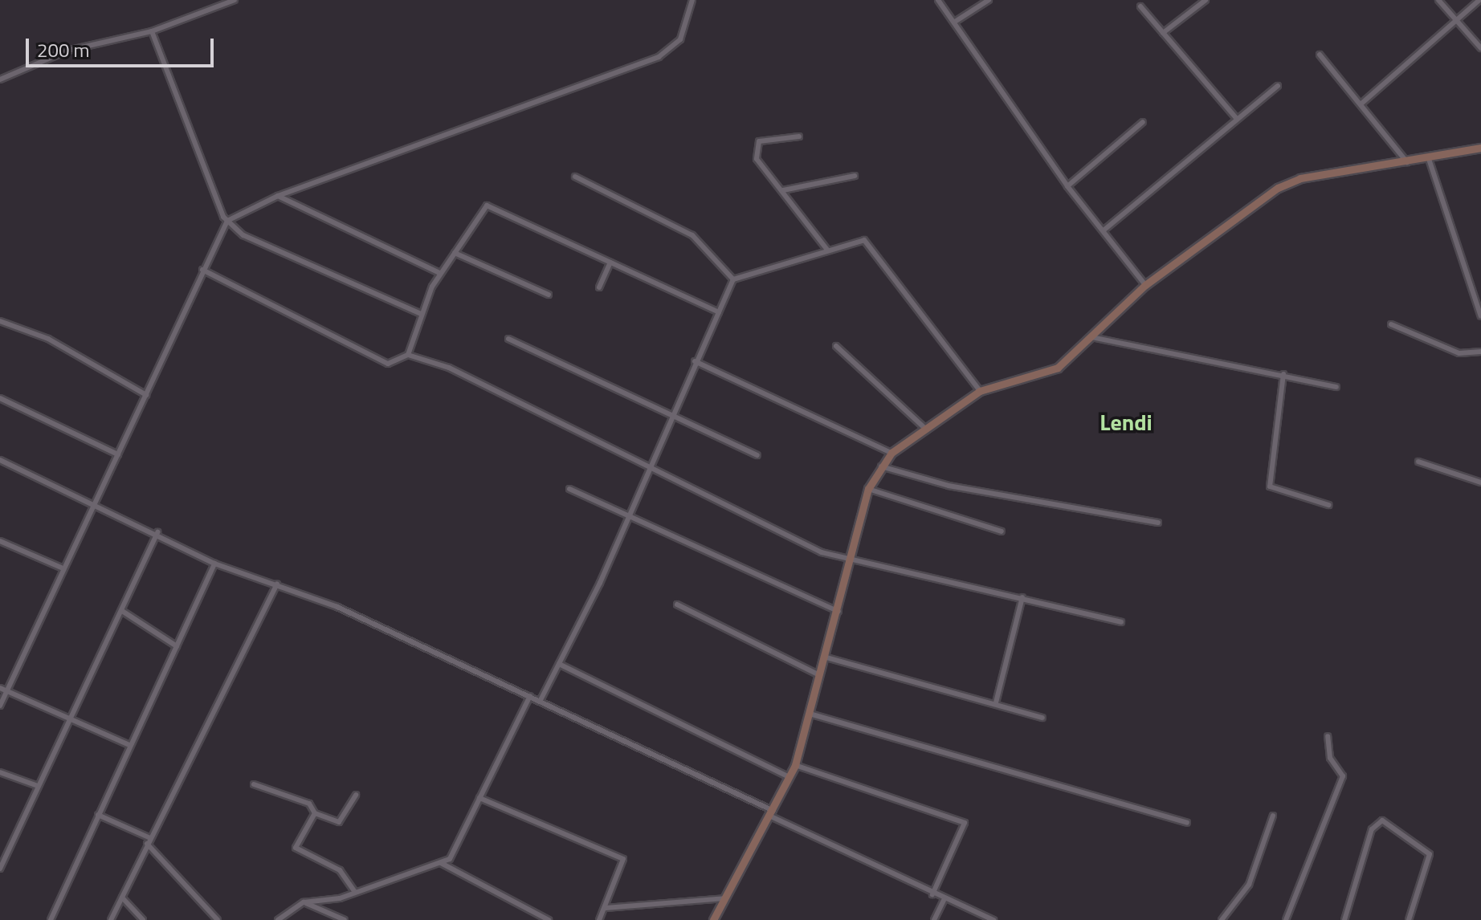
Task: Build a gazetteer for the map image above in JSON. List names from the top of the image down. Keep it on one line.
{"districts":["Lendi"],"scale_bar":"200 m"}
